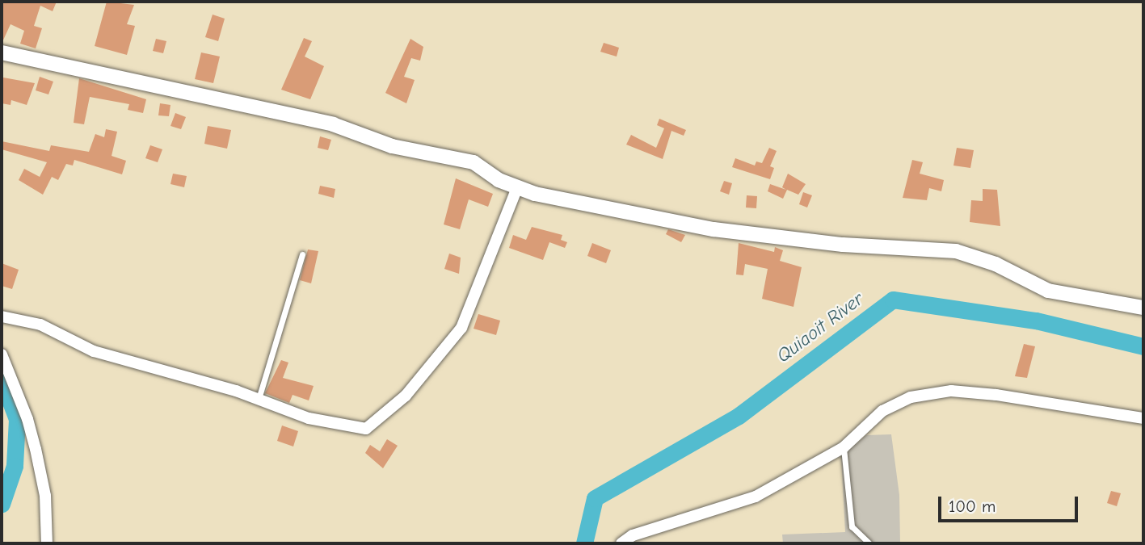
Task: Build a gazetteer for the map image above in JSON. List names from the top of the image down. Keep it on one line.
{"water":["Quiaoit River"],"scale_bar":"100 m"}
